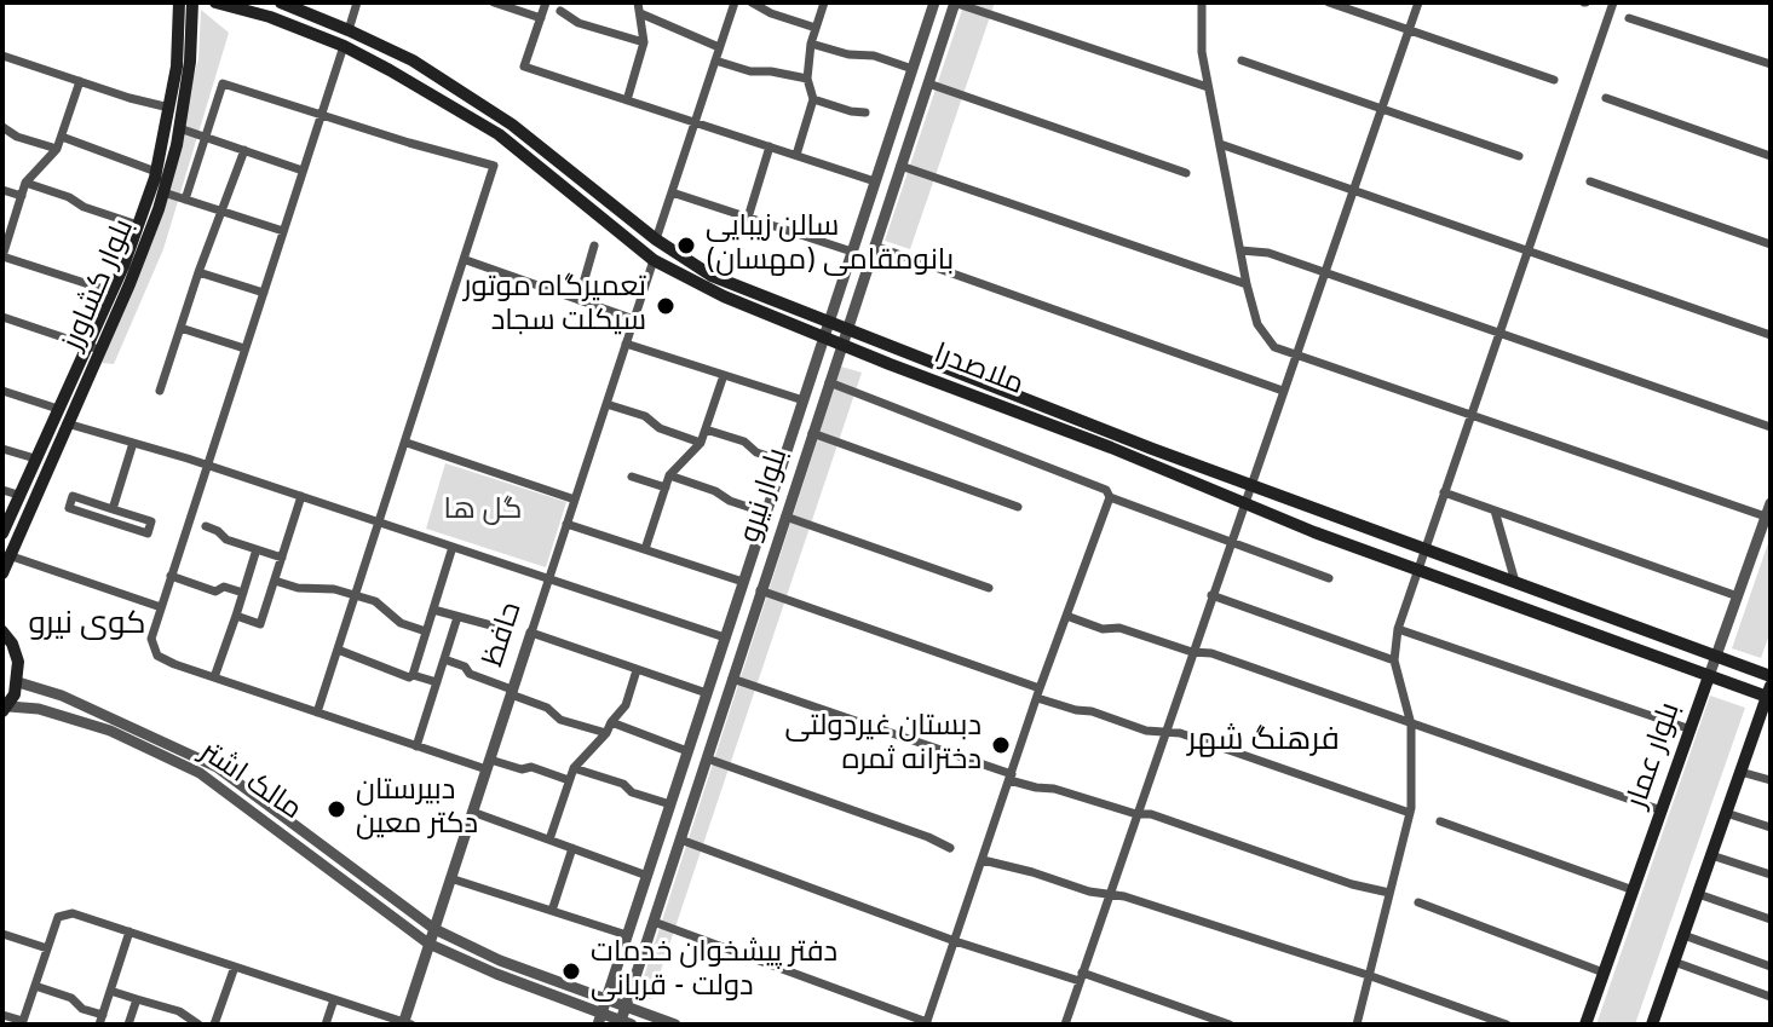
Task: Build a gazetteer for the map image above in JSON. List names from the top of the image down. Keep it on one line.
{"streets":{"main road":["بلوار کشاورز","ملاصدرا","بلوار عمار"],"street":["بلوار نیرو","حافظ","مالک اشتر"]},"crossings":[["ملاصدرا","بلوار نیرو"],["ملاصدرا","حافظ"],["ملاصدرا","بلوار عمار"],["بلوار نیرو","مالک اشتر"],["حافظ","مالک اشتر"]],"districts":["کوی نیرو","فرهنگ شهر"],"parks":["گل ها"],"places":["سالن زیبایی بانومقامی (مهسان)","تعمیرگاه موتور سیکلت سجاد","دبستان غیردولتی دخترانه ثمره","دبیرستان دکتر معین","دفتر پیشخوان خدمات دولت - قربانی"]}
